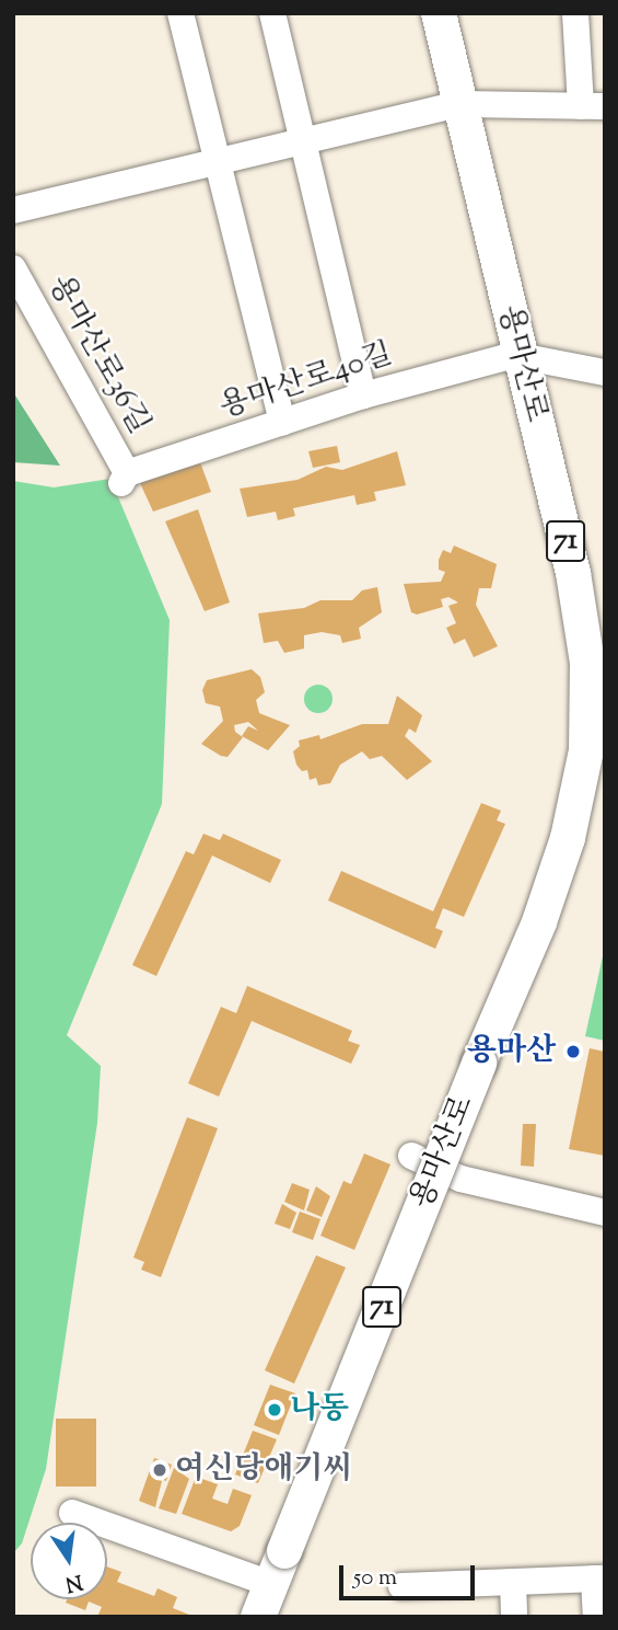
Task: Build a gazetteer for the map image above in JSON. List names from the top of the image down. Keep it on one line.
{"streets":{"main road":["용마산로","71"],"street":["용마산로36길","용마산로40길"]},"crossings":[["용마산로36길","용마산로40길"],["용마산로","용마산로40길"]],"places":["용마산","나동","여신당애기씨"],"scale_bar":"50 m","north":"bottom"}
